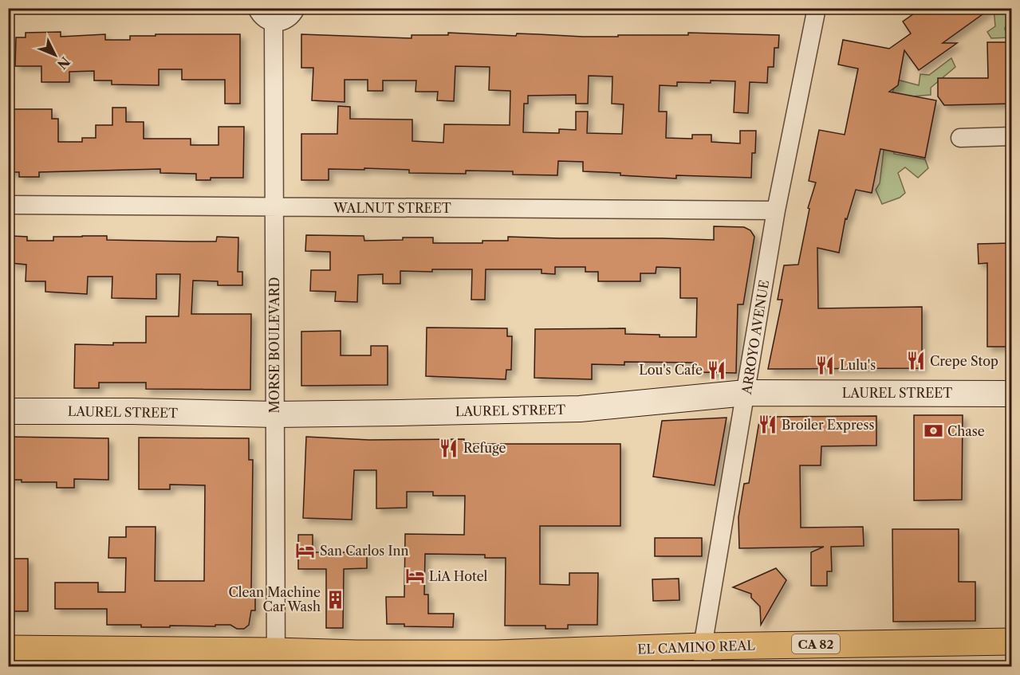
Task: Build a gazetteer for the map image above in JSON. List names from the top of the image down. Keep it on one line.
{"streets":{"main road":["CA 82","EL CAMINO REAL"],"street":["WALNUT STREET","ARROYO AVENUE","MORSE BOULEVARD","LAUREL STREET"]},"crossings":[["WALNUT STREET","ARROYO AVENUE"],["WALNUT STREET","MORSE BOULEVARD"],["ARROYO AVENUE","LAUREL STREET"],["ARROYO AVENUE","EL CAMINO REAL"],["MORSE BOULEVARD","LAUREL STREET"],["MORSE BOULEVARD","EL CAMINO REAL"]],"places":{"restaurant":["Crepe Stop","Lulu's","Lou's Cafe","Broiler Express","Refuge"],"bank":["Chase"],"hotel":["San Carlos Inn","LiA Hotel"],"building":["Clean Machine Car Wash"]},"north":"bottom right"}
